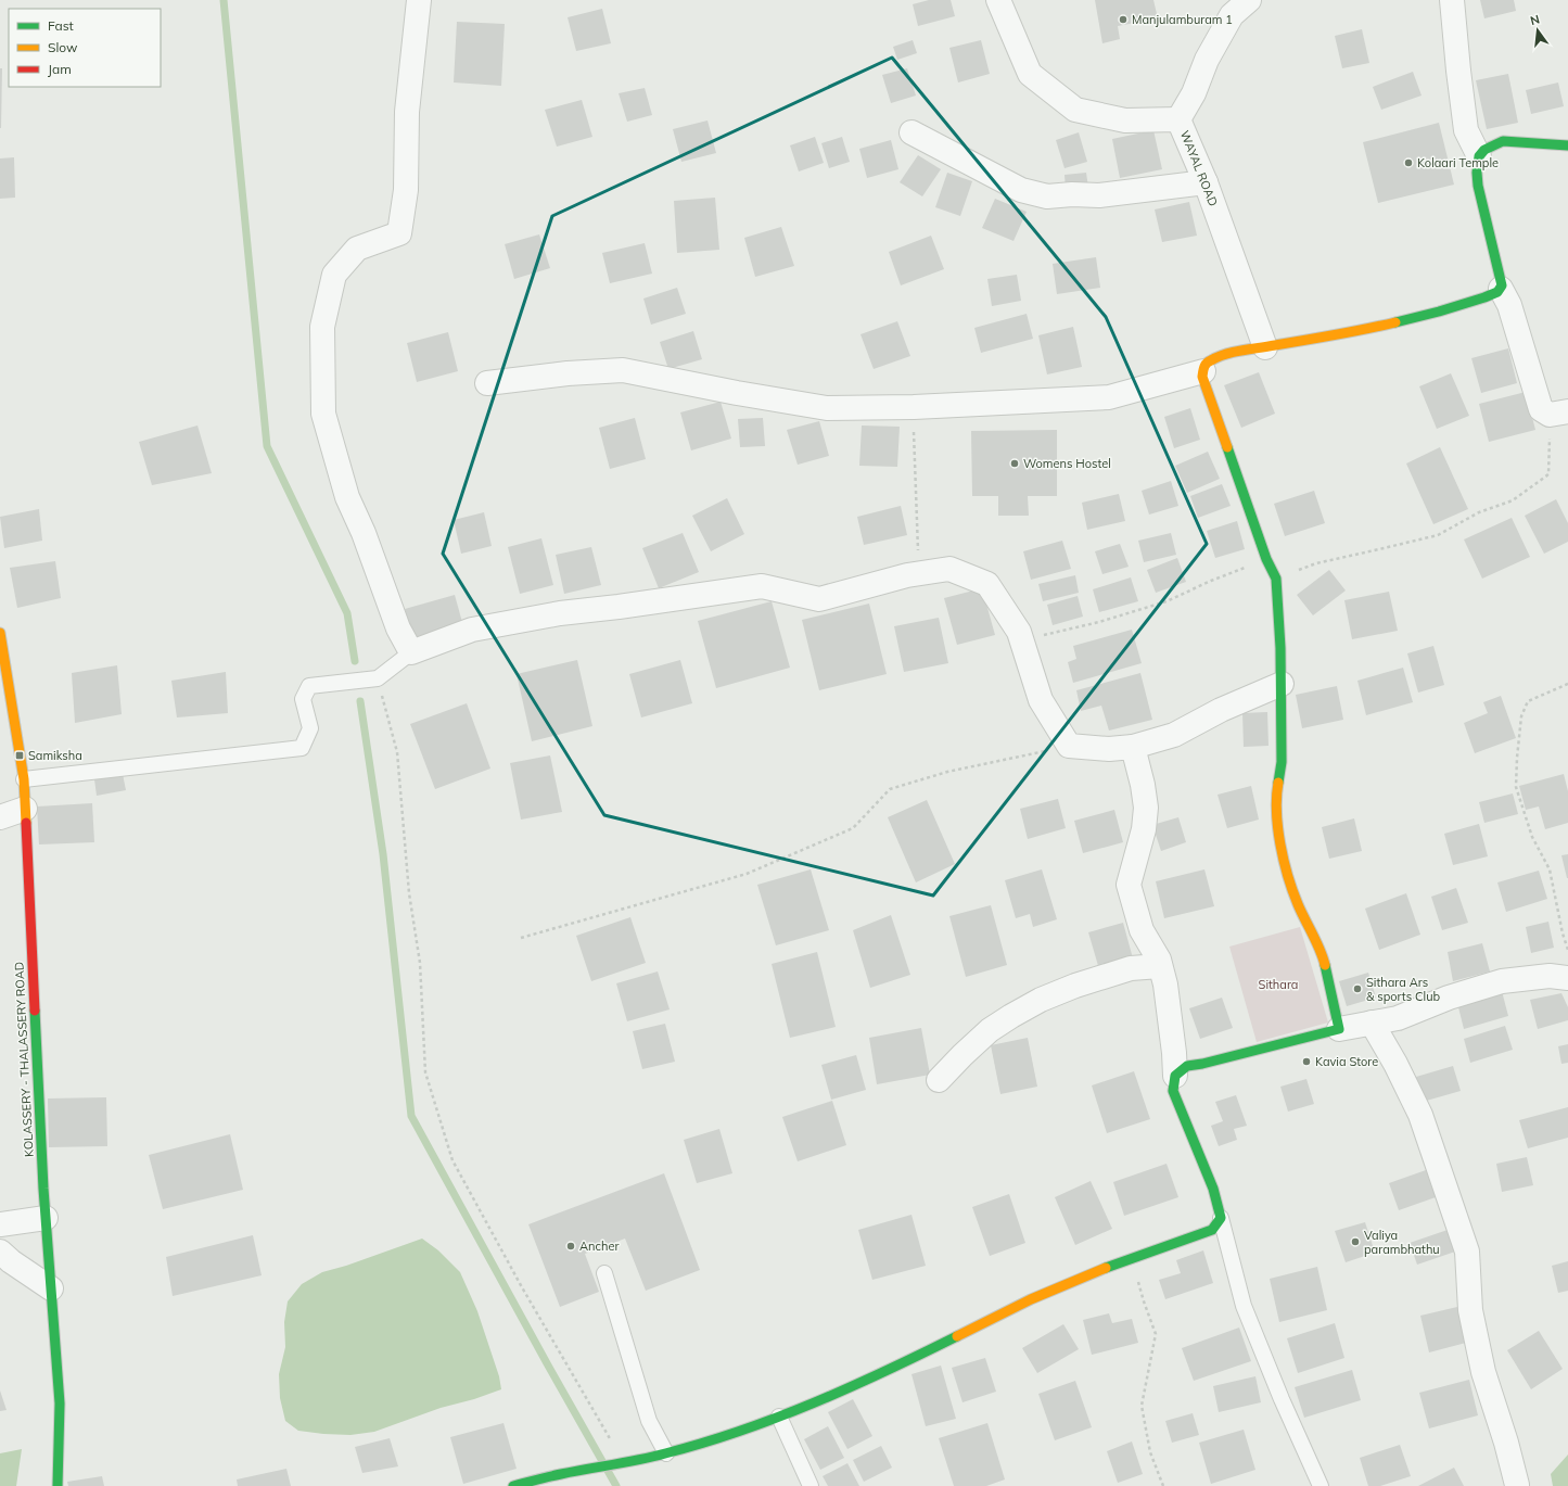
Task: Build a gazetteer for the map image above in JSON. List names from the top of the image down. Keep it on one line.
{"streets":{"street":["WAYAL ROAD","KOLASSERY - THALASSERY ROAD"]},"parks":["Sithara"],"places":{"other":["Manjulamburam 1","Kolaari Temple","Womens Hostel","Sithara Ars & sports Club","Kavia Store","Valiya parambhathu","Ancher"],"transit":["Samiksha"]},"legend":["Fast","Slow","Jam"],"north":"top"}
